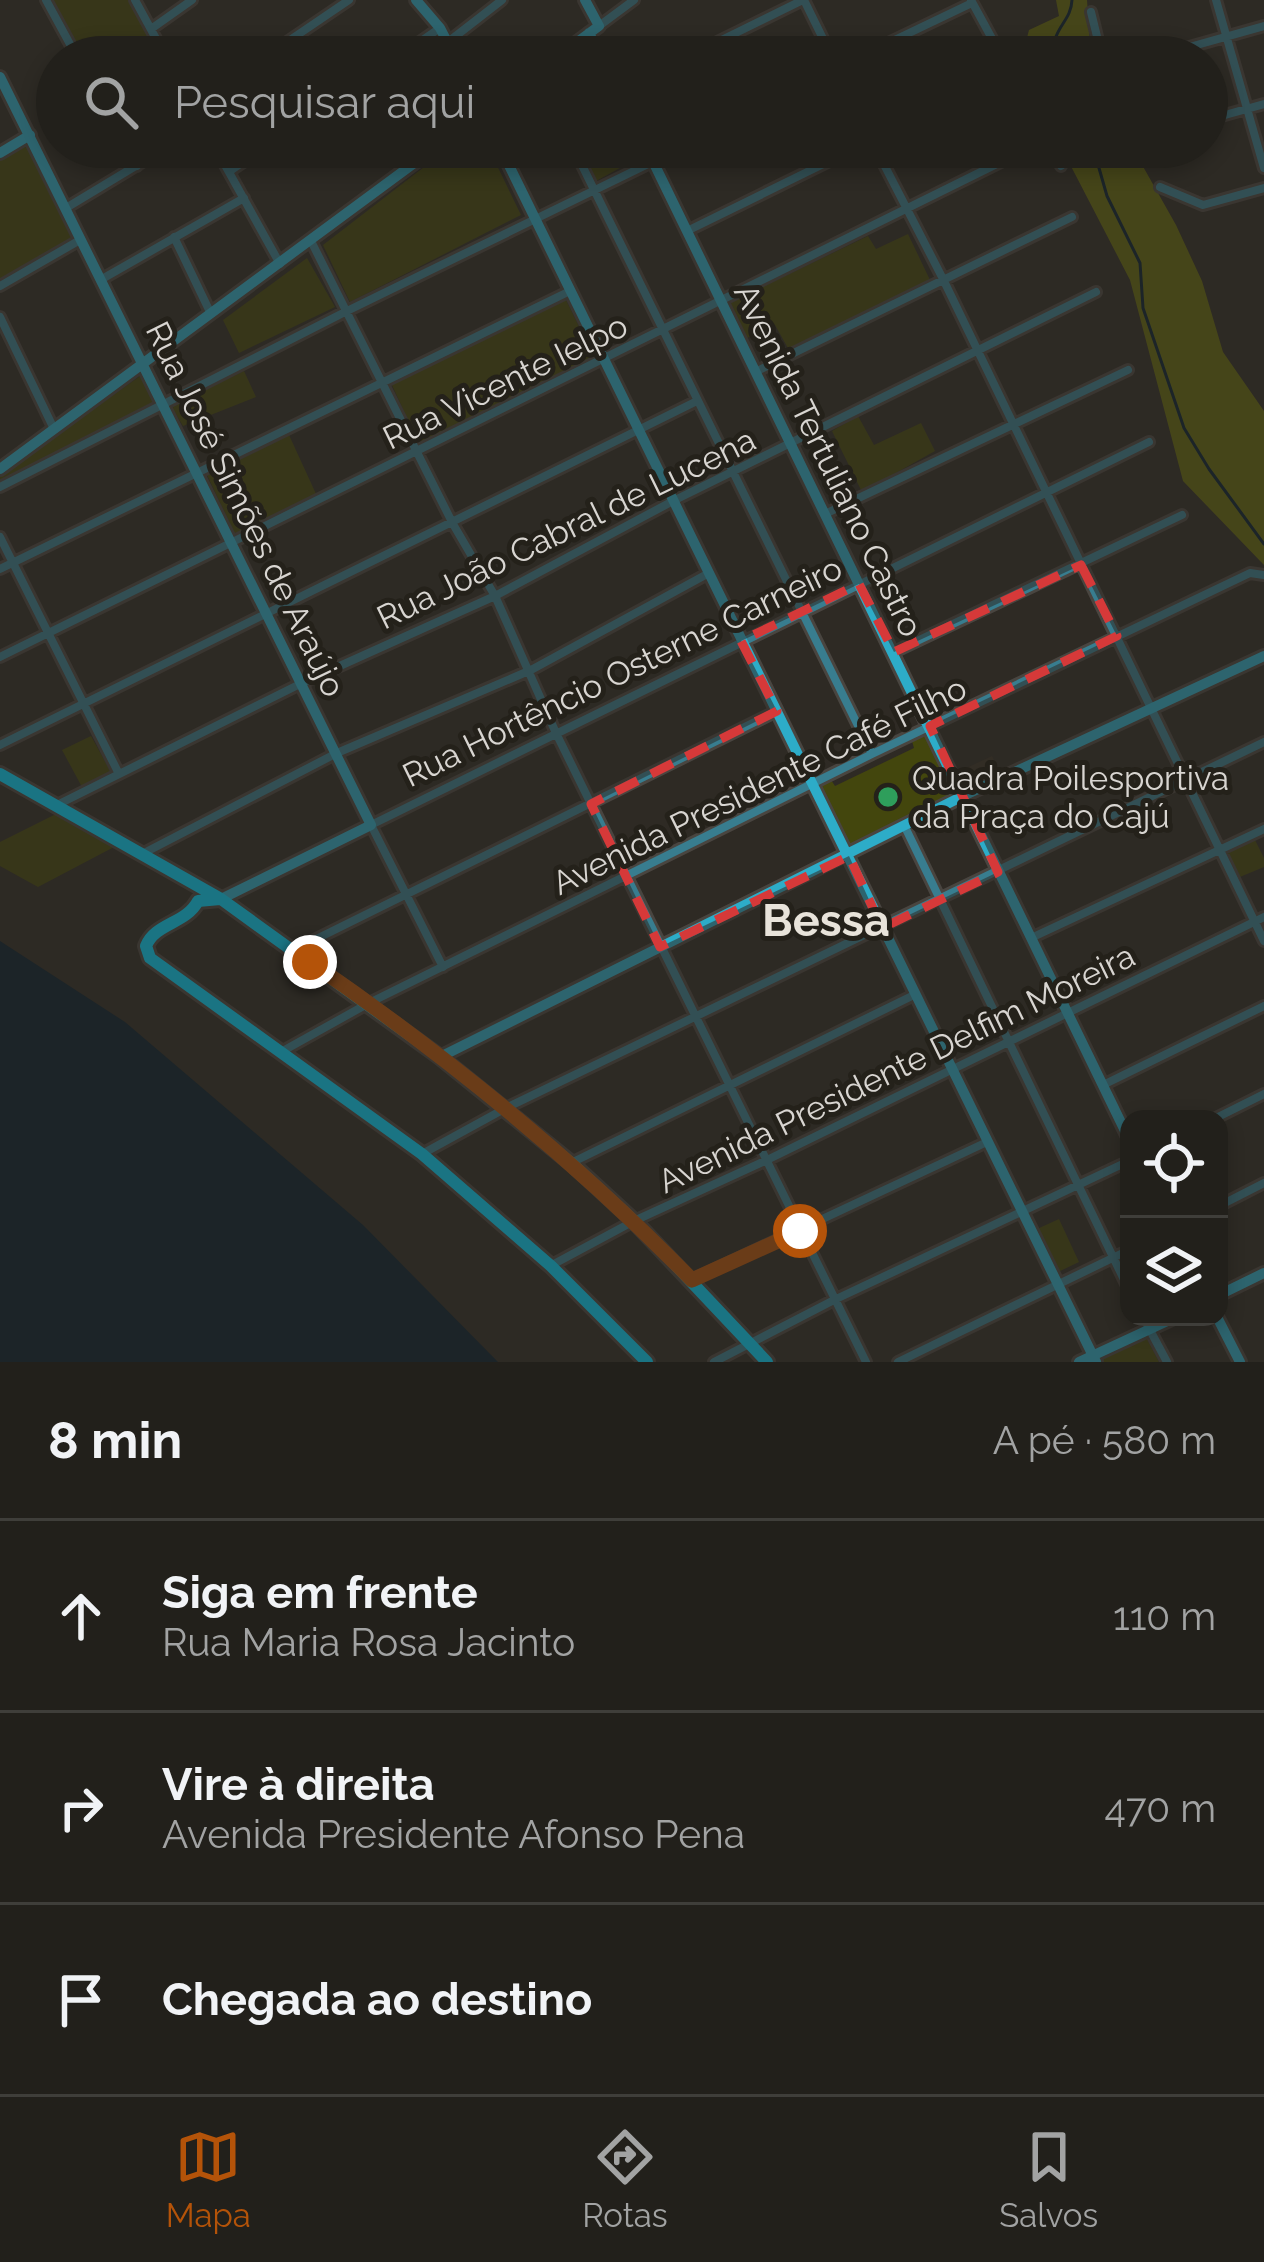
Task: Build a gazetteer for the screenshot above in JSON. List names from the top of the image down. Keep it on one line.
{"streets":{"main road":["Rua Hortêncio Osterne Carneiro"],"street":["Rua Vicente Ielpo","Avenida Tertuliano Castro","Rua José Simões de Araújo","Rua João Cabral de Lucena","Avenida Presidente Café Filho","Avenida Presidente Delfim Moreira"]},"crossings":[["Rua Vicente Ielpo","Avenida Tertuliano Castro"],["Rua Vicente Ielpo","Rua José Simões de Araújo"],["Avenida Tertuliano Castro","Rua João Cabral de Lucena"],["Avenida Tertuliano Castro","Rua Hortêncio Osterne Carneiro"],["Avenida Tertuliano Castro","Avenida Presidente Café Filho"],["Avenida Tertuliano Castro","Avenida Presidente Delfim Moreira"],["Rua José Simões de Araújo","Rua João Cabral de Lucena"],["Rua José Simões de Araújo","Rua Hortêncio Osterne Carneiro"],["Rua José Simões de Araújo","Avenida Presidente Café Filho"]],"districts":["Bessa"],"places":["Quadra Poilesportiva da Praça do Cajú"],"page":{"search":"Pesquisar aqui","heading":["8 min","A pé · 580 m"],"list":[["Siga em frente","Rua Maria Rosa Jacinto","110 m"],["Vire à direita","Avenida Presidente Afonso Pena","470 m"],"Chegada ao destino"],"nav":["Mapa","Rotas","Salvos"]}}
